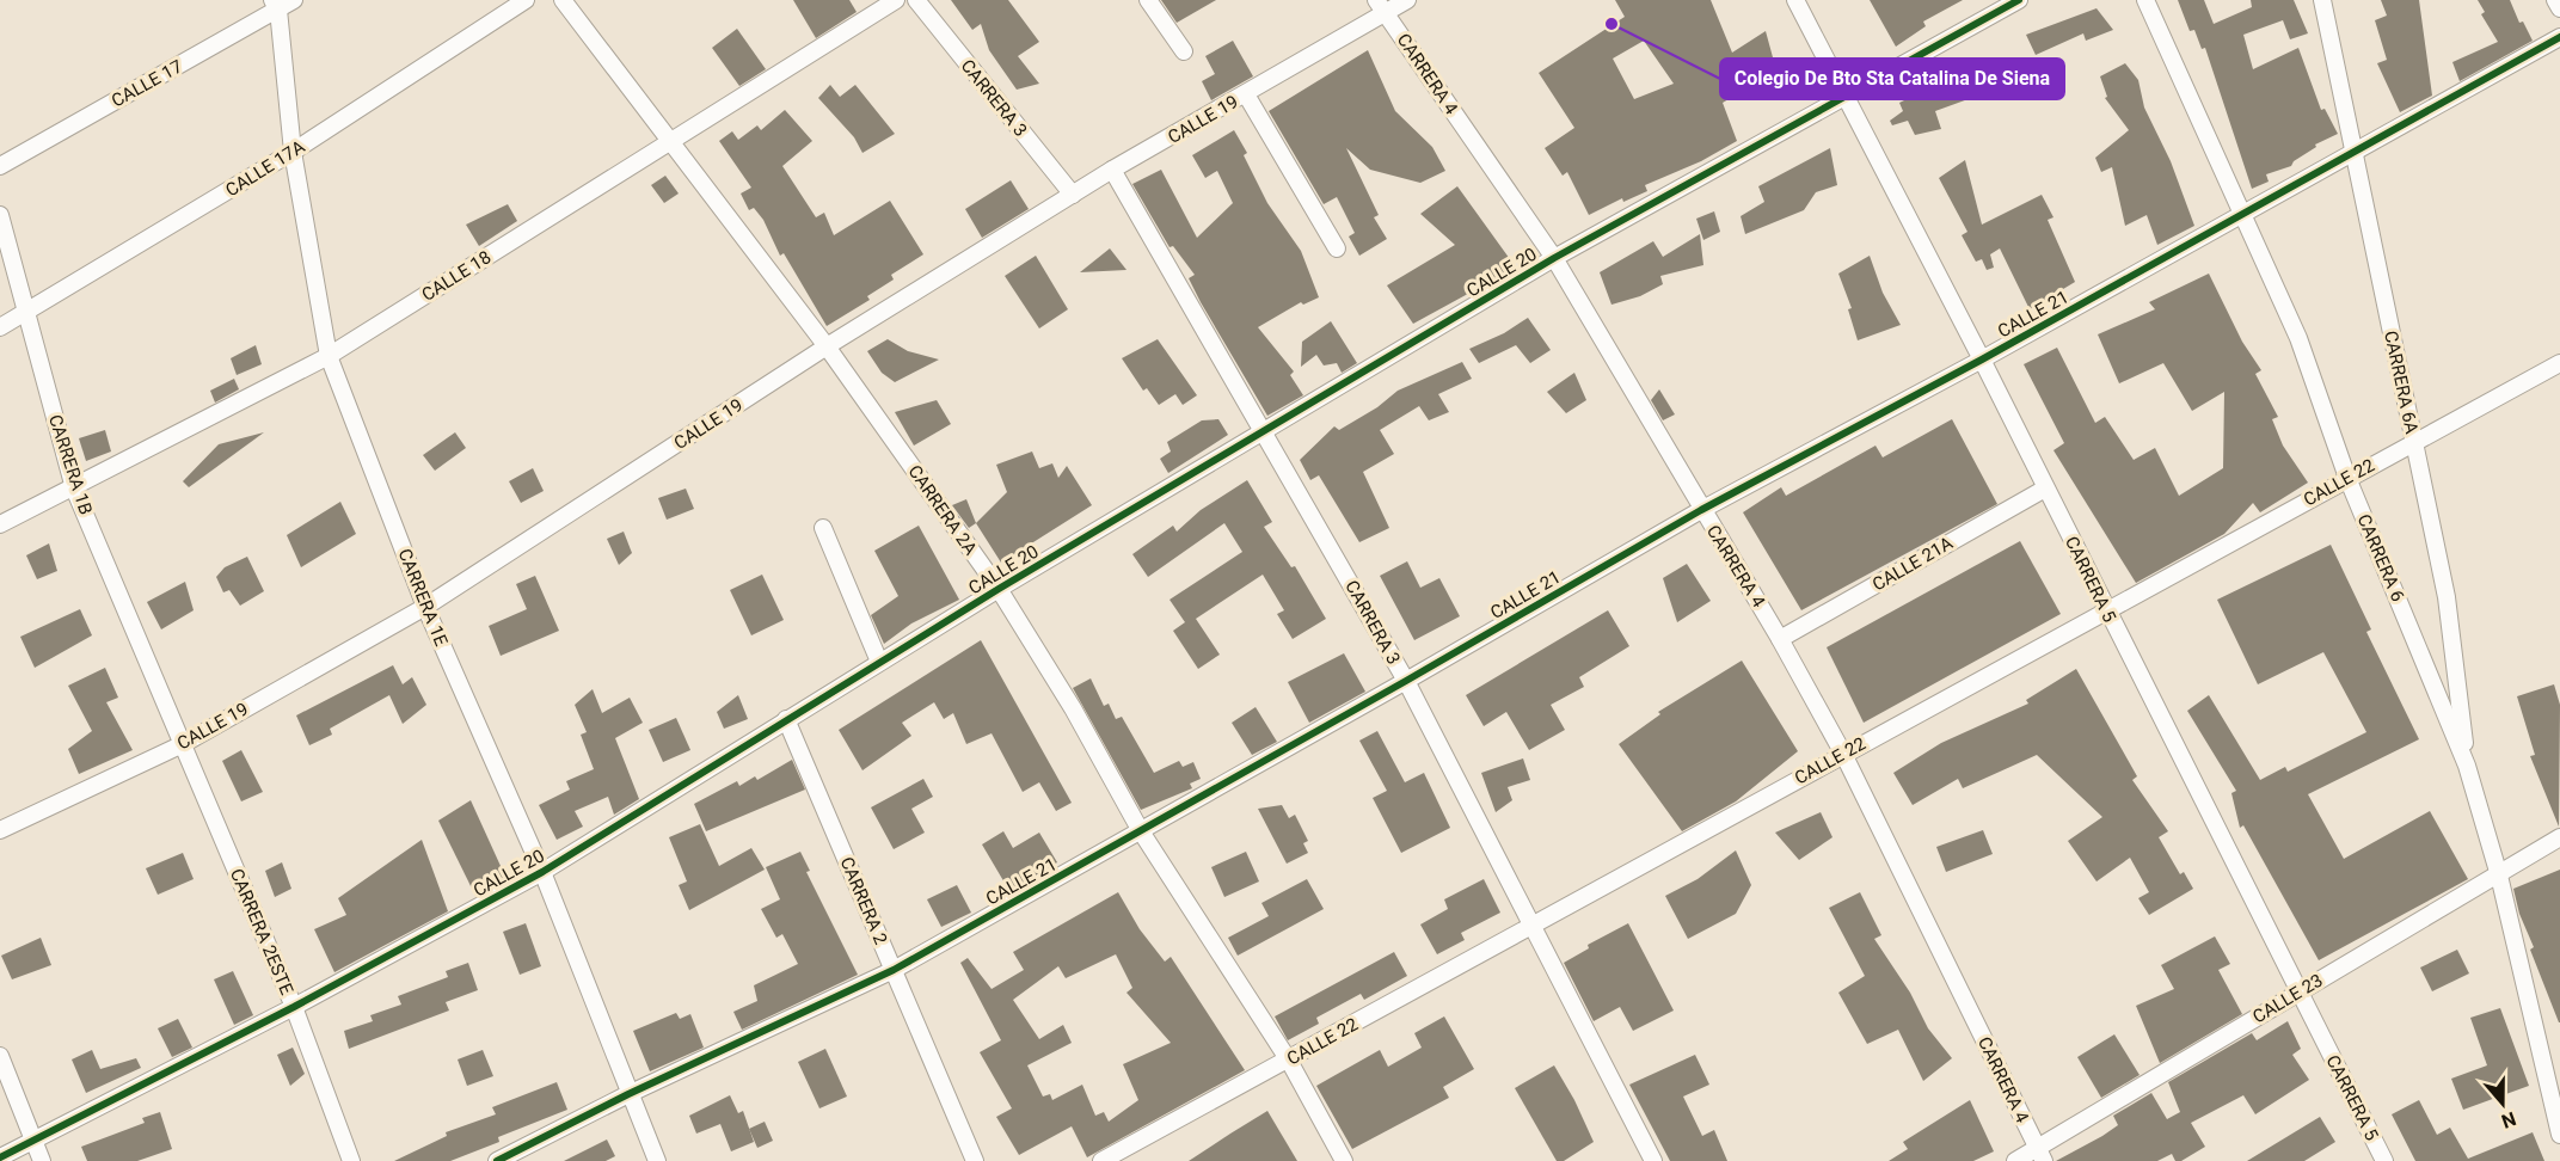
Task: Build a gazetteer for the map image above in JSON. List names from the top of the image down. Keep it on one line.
{"streets":{"street":["CARRERA 4","CALLE 17","CARRERA 3","CALLE 19","CALLE 17A","CALLE 20","CALLE 18","CALLE 21","CARRERA 6A","CARRERA 1B","CALLE 22","CARRERA 2A","CARRERA 6","CALLE 21A","CARRERA 5","CARRERA 1E","CARRERA 2","CARRERA 2ESTE","CALLE 23"]},"crossings":[["CARRERA 4","CALLE 19"],["CARRERA 4","CALLE 20"],["CARRERA 4","CALLE 21"],["CARRERA 4","CALLE 22"],["CARRERA 4","CALLE 21A"],["CARRERA 4","CALLE 23"],["CALLE 17","CARRERA 1E"],["CARRERA 3","CALLE 19"],["CARRERA 3","CALLE 20"],["CARRERA 3","CALLE 21"],["CARRERA 3","CALLE 22"],["CALLE 19","CARRERA 1B"],["CALLE 19","CARRERA 2A"],["CALLE 19","CARRERA 1E"],["CALLE 19","CARRERA 2ESTE"],["CALLE 17A","CARRERA 1B"],["CALLE 17A","CARRERA 1E"],["CALLE 20","CARRERA 2A"],["CALLE 20","CARRERA 5"],["CALLE 20","CARRERA 1E"],["CALLE 20","CARRERA 2"],["CALLE 20","CARRERA 2ESTE"],["CALLE 18","CARRERA 1B"],["CALLE 18","CARRERA 2A"],["CALLE 18","CARRERA 1E"],["CALLE 21","CARRERA 6A"],["CALLE 21","CARRERA 2A"],["CALLE 21","CARRERA 6"],["CALLE 21","CARRERA 5"],["CALLE 21","CARRERA 1E"],["CALLE 21","CARRERA 2"],["CARRERA 6A","CALLE 22"],["CARRERA 6A","CARRERA 6"],["CARRERA 1B","CARRERA 2ESTE"],["CALLE 22","CARRERA 2A"],["CALLE 22","CARRERA 6"],["CALLE 22","CARRERA 5"],["CARRERA 6","CALLE 23"],["CALLE 21A","CARRERA 5"],["CARRERA 5","CALLE 23"]],"places":["Colegio De Bto Sta Catalina De Siena"],"north":"bottom"}
